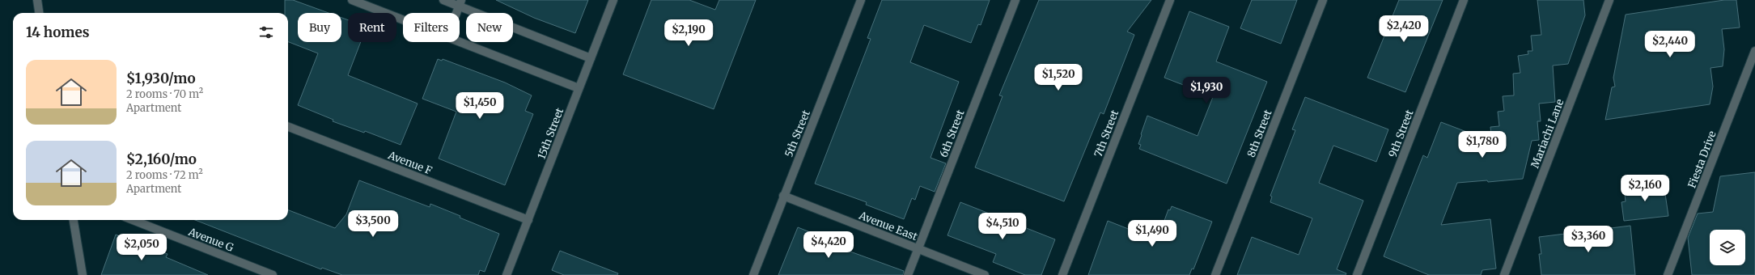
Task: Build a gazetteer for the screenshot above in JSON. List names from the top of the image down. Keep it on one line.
{"streets":{"lane":["15th Street","5th Street","6th Street","7th Street","8th Street","9th Street","Mariachi Lane","Fiesta Drive","Avenue F","Avenue East","Avenue G"]},"crossings":[["15th Street","Avenue F"],["5th Street","Avenue East"],["6th Street","Avenue East"]],"page":{"chip":["Buy","Rent","Filters","New"],"heading":"14 homes","price":["$2,420","$2,190","$2,440","$1,520","$1,930","$1,450","$1,780","$2,160","$3,500","$4,510","$1,490","$3,360","$4,420","$2,050"],"list":[{"name":"$1,930/mo","note":"2 rooms · 70 m² · Apartment"},{"name":"$2,160/mo","note":"2 rooms · 72 m² · Apartment"}]}}
